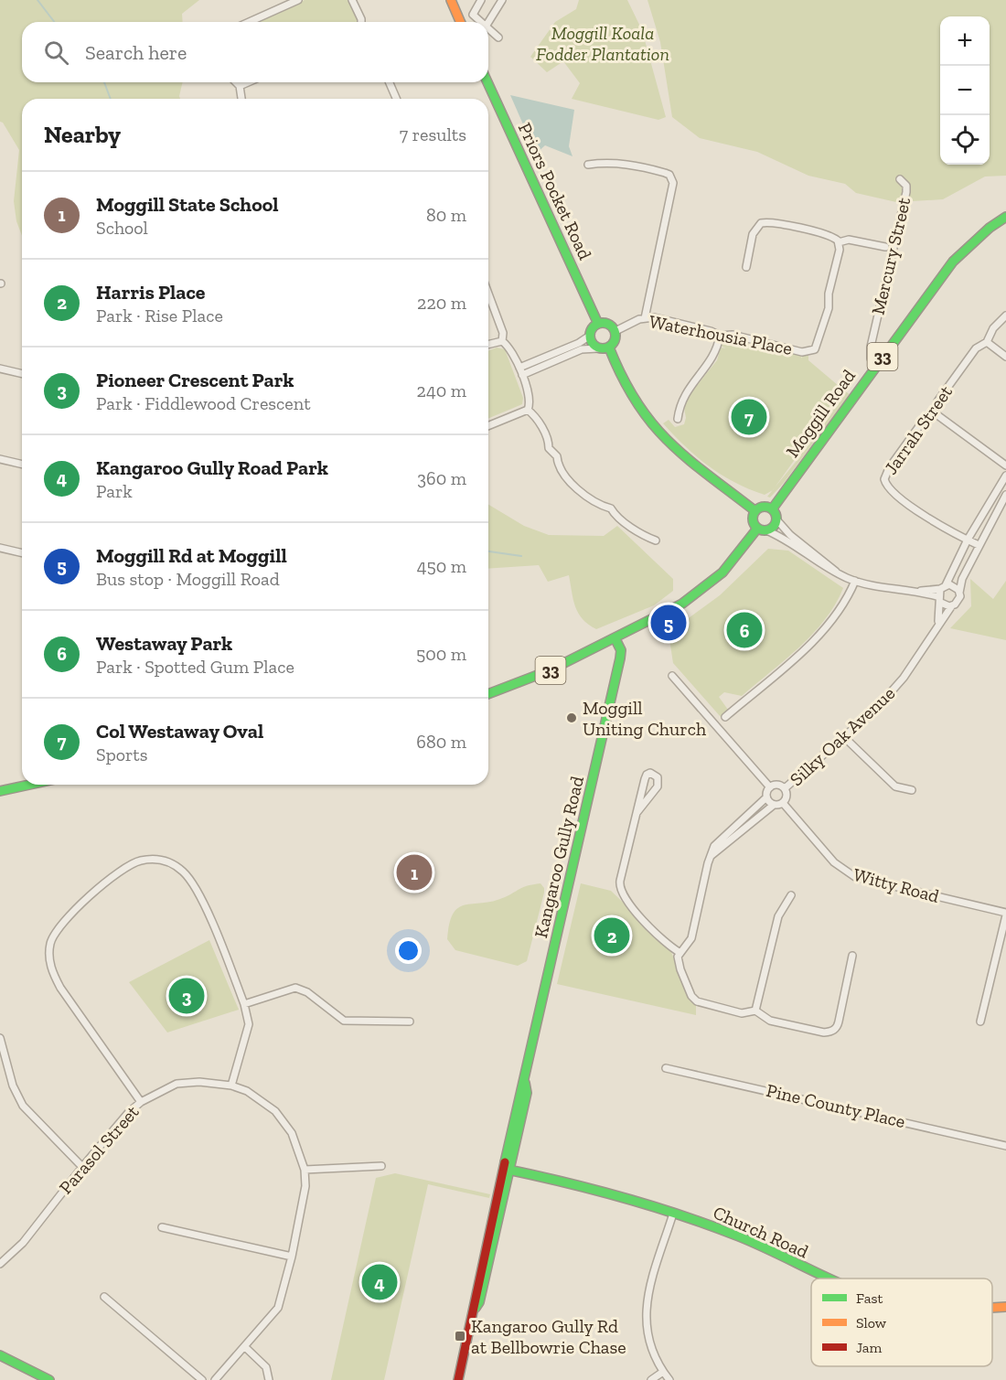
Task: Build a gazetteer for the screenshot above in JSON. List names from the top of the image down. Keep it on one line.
{"streets":{"main road":["Priors Pocket Road","33","Moggill Road","Kangaroo Gully Road","Church Road"],"street":["Mercury Street","Waterhousia Place","Jarrah Street","Silky Oak Avenue","Witty Road","Pine County Place","Parasol Street"]},"crossings":[["Priors Pocket Road","Waterhousia Place"],["Mercury Street","Moggill Road"],["33","Moggill Road"],["33","Kangaroo Gully Road"],["Jarrah Street","Silky Oak Avenue"],["Silky Oak Avenue","Witty Road"],["Kangaroo Gully Road","Church Road"]],"parks":["Moggill Koala Fodder Plantation"],"places":{"other":["Moggill Uniting Church"],"transit":["Kangaroo Gully Rd at Bellbowrie Chase"]},"legend":["Fast","Slow","Jam"],"page":{"map_buttons":["+","−"],"search":"Search here","heading":["Nearby","7 results"],"list":[{"mark":"1","name":"Moggill State School","note":"School","value":"80 m"},{"mark":"2","name":"Harris Place","note":"Park · Rise Place","value":"220 m"},{"mark":"3","name":"Pioneer Crescent Park","note":"Park · Fiddlewood Crescent","value":"240 m"},{"mark":"4","name":"Kangaroo Gully Road Park","note":"Park","value":"360 m"},{"mark":"5","name":"Moggill Rd at Moggill","note":"Bus stop · Moggill Road","value":"450 m"},{"mark":"6","name":"Westaway Park","note":"Park · Spotted Gum Place","value":"500 m"},{"mark":"7","name":"Col Westaway Oval","note":"Sports","value":"680 m"}],"pins":["7","5","6","1","2","3","4"]}}
